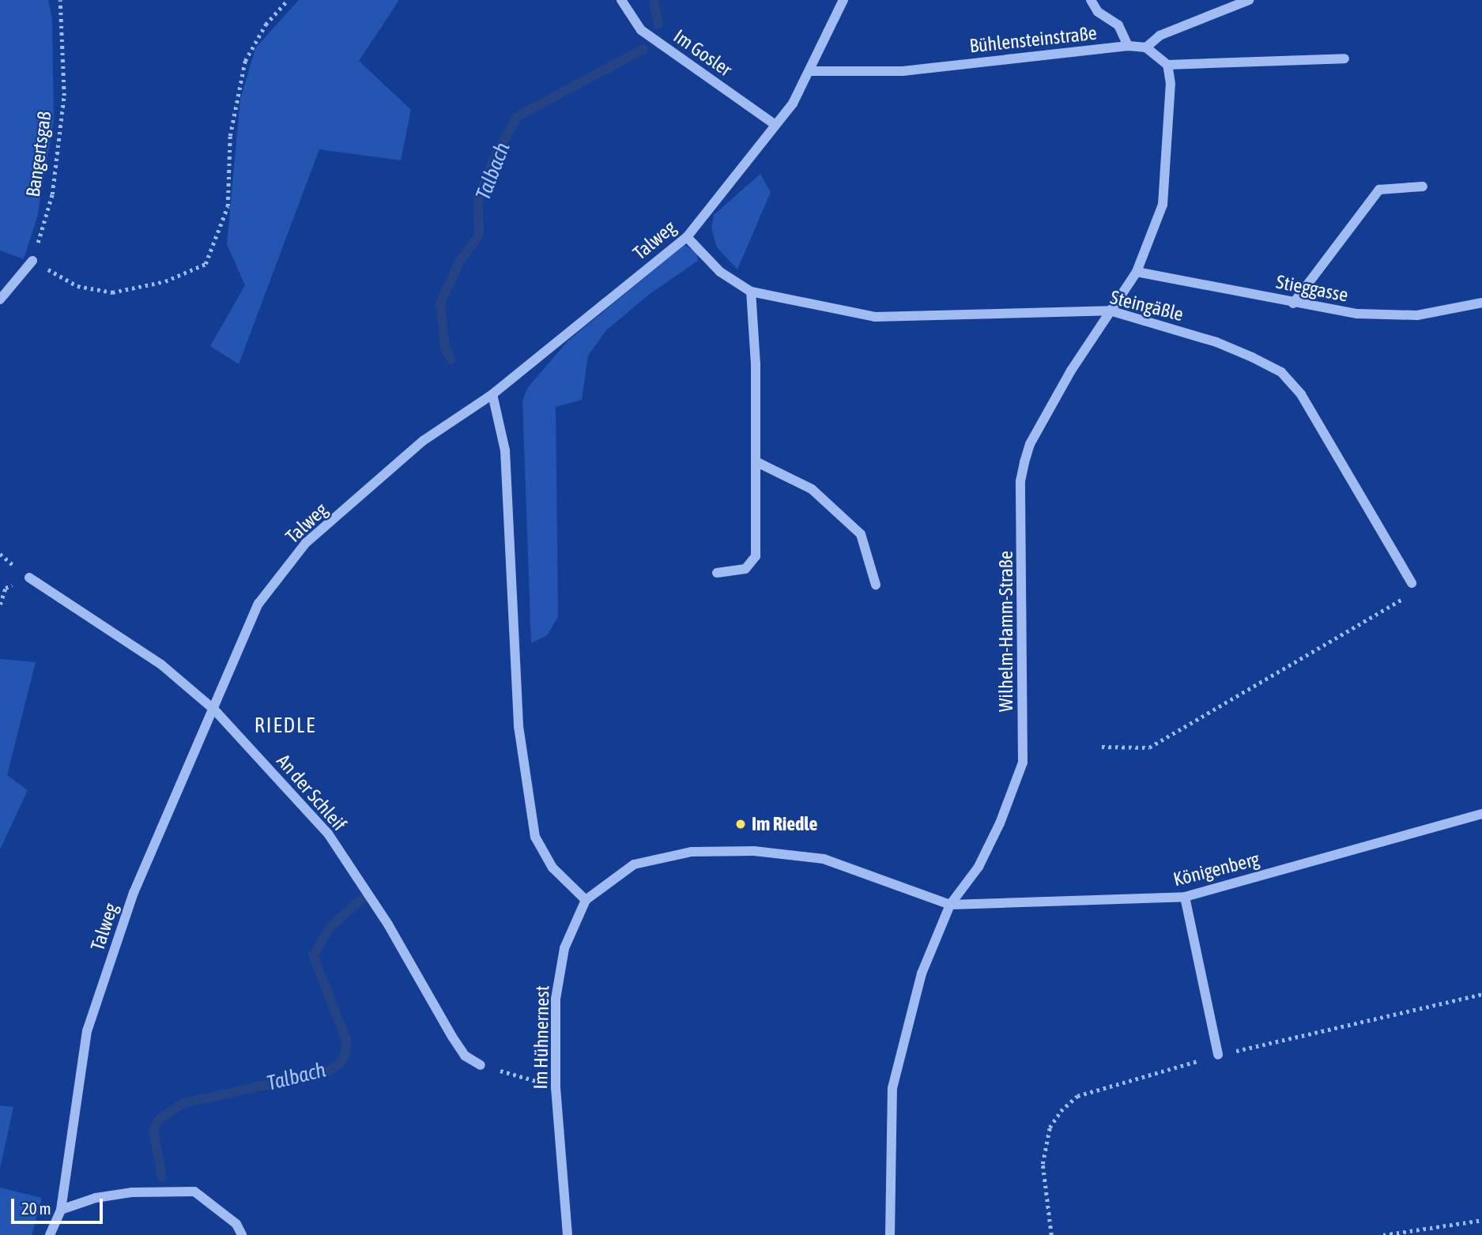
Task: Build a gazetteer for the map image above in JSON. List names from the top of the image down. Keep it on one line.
{"streets":{"street":["Bühlensteinstraße","Im Gosler","Talweg","Stieggasse","Steingäßle","Wilhelm-Hamm-Straße","An der Schleif","Königenberg","Im Hühnernest"],"path":["Bangertsgaß"]},"crossings":[["Bühlensteinstraße","Talweg"],["Im Gosler","Talweg"],["Talweg","Steingäßle"],["Talweg","An der Schleif"],["Stieggasse","Wilhelm-Hamm-Straße"],["Steingäßle","Wilhelm-Hamm-Straße"],["Wilhelm-Hamm-Straße","Königenberg"],["Wilhelm-Hamm-Straße","Im Hühnernest"],["Königenberg","Im Hühnernest"]],"districts":["RIEDLE"],"water":["Talbach"],"places":["Im Riedle"],"scale_bar":"20 m"}
